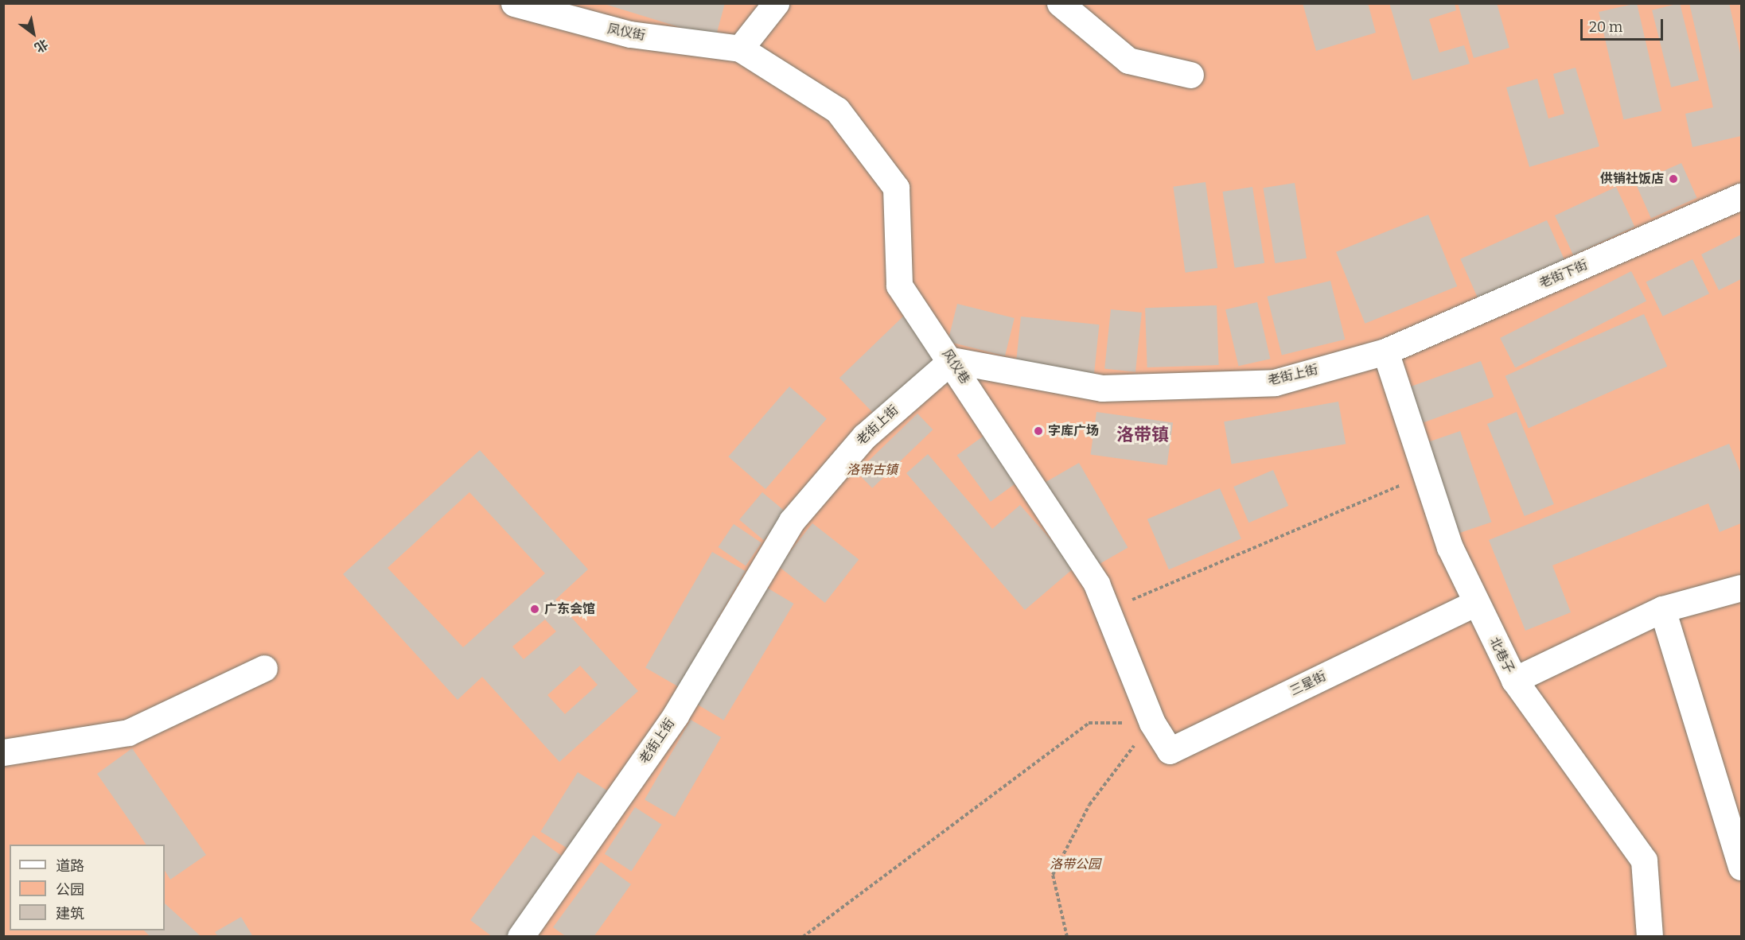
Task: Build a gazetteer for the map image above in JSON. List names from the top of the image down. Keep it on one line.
{"streets":{"street":["凤仪街","老街下街","风仪巷","老街上街","北巷子","三星街"]},"crossings":[["凤仪街","风仪巷"],["老街下街","老街上街"],["老街下街","北巷子"],["风仪巷","老街上街"],["风仪巷","三星街"],["老街上街","北巷子"],["北巷子","三星街"]],"districts":["洛带镇"],"parks":["洛带古镇","洛带公园"],"places":["供销社饭店","字库广场","广东会馆"],"legend":["道路","公园","建筑"],"scale_bar":"20 m","north":"bottom right"}
